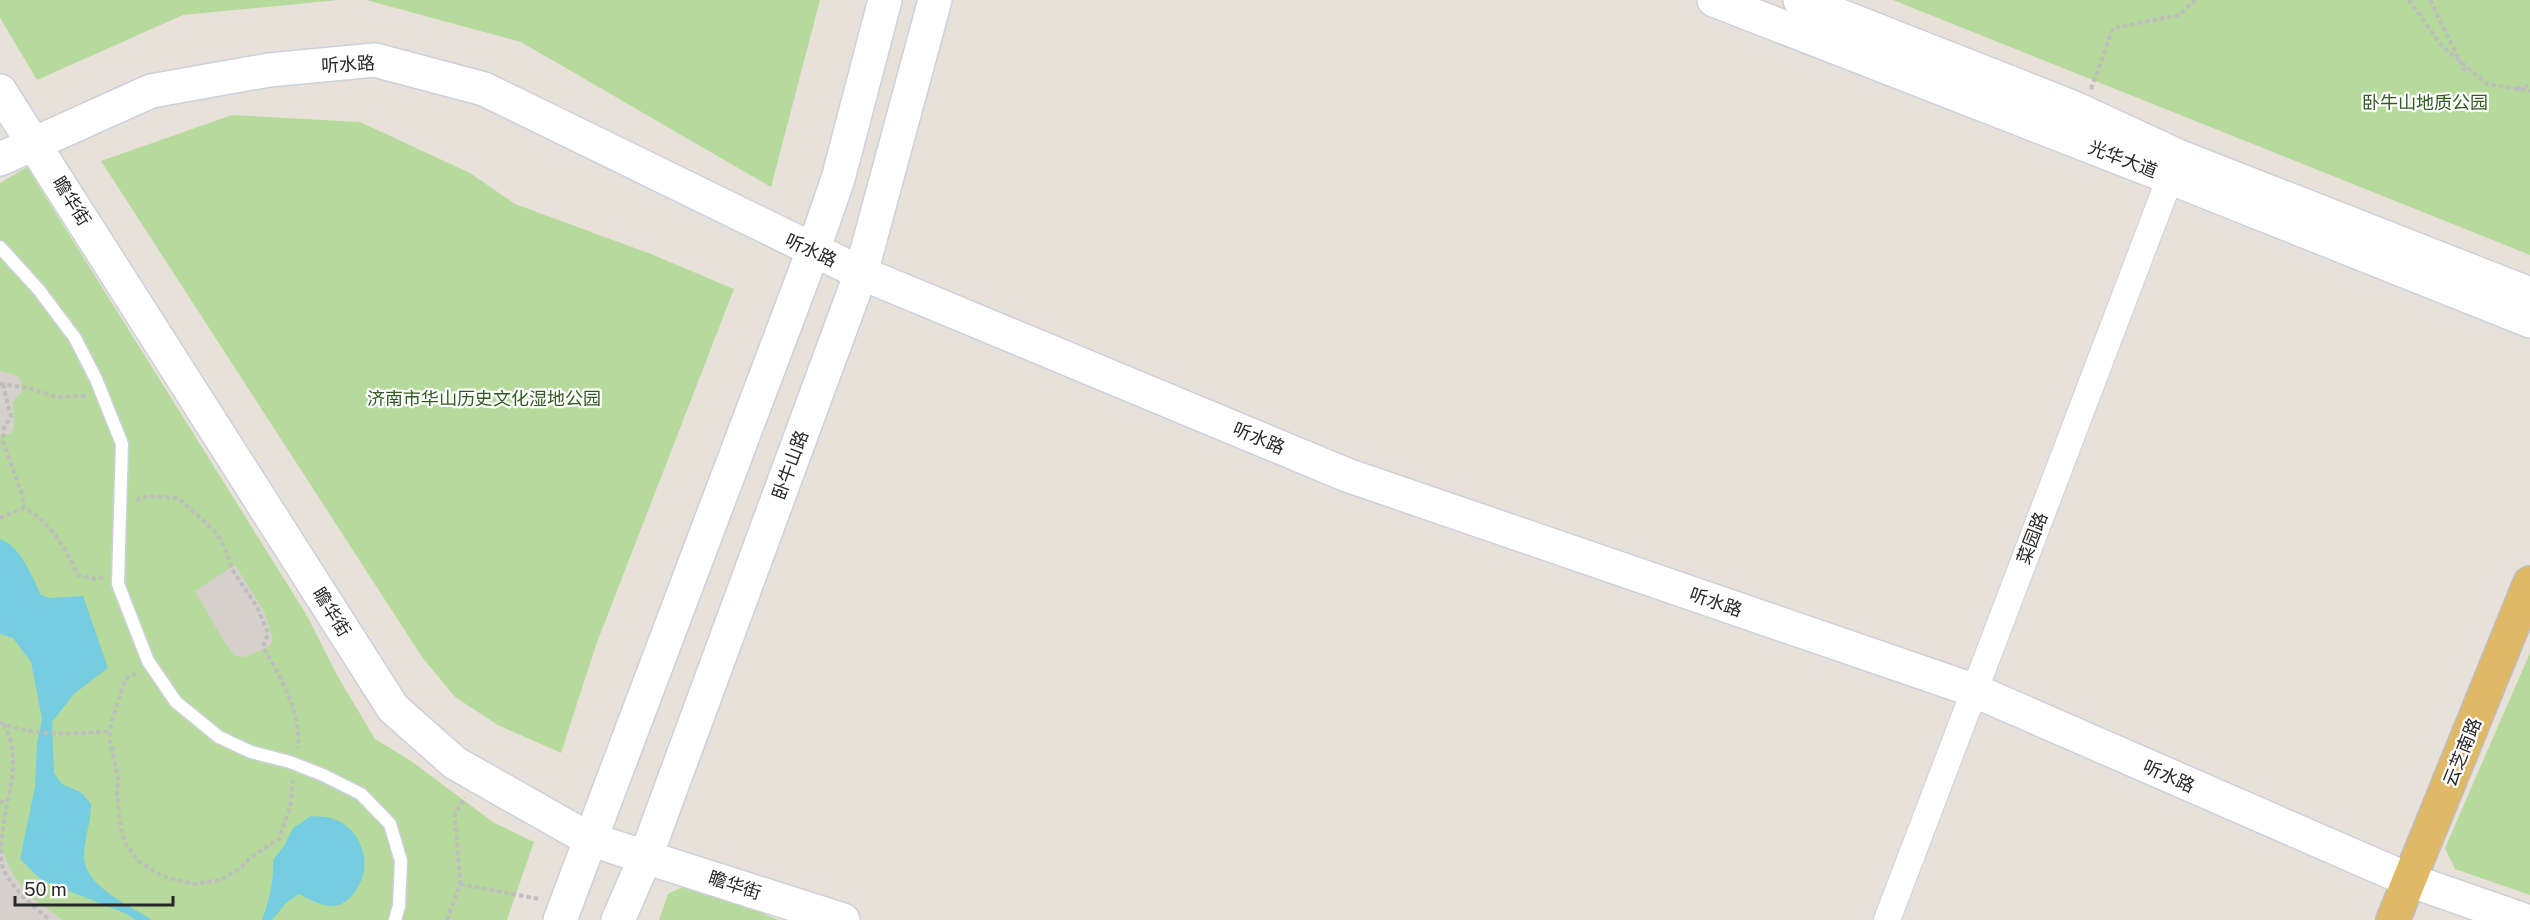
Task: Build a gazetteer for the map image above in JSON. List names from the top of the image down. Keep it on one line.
{"streets":{"main road":["云芝南路"],"street":["听水路","光华大道","瞻华街","卧牛山路","菜园路"]},"crossings":[["听水路","瞻华街"],["听水路","卧牛山路"],["听水路","菜园路"],["听水路","云芝南路"],["光华大道","菜园路"],["瞻华街","卧牛山路"]],"parks":["卧牛山地质公园","济南市华山历史文化湿地公园"],"scale_bar":"50 m"}
